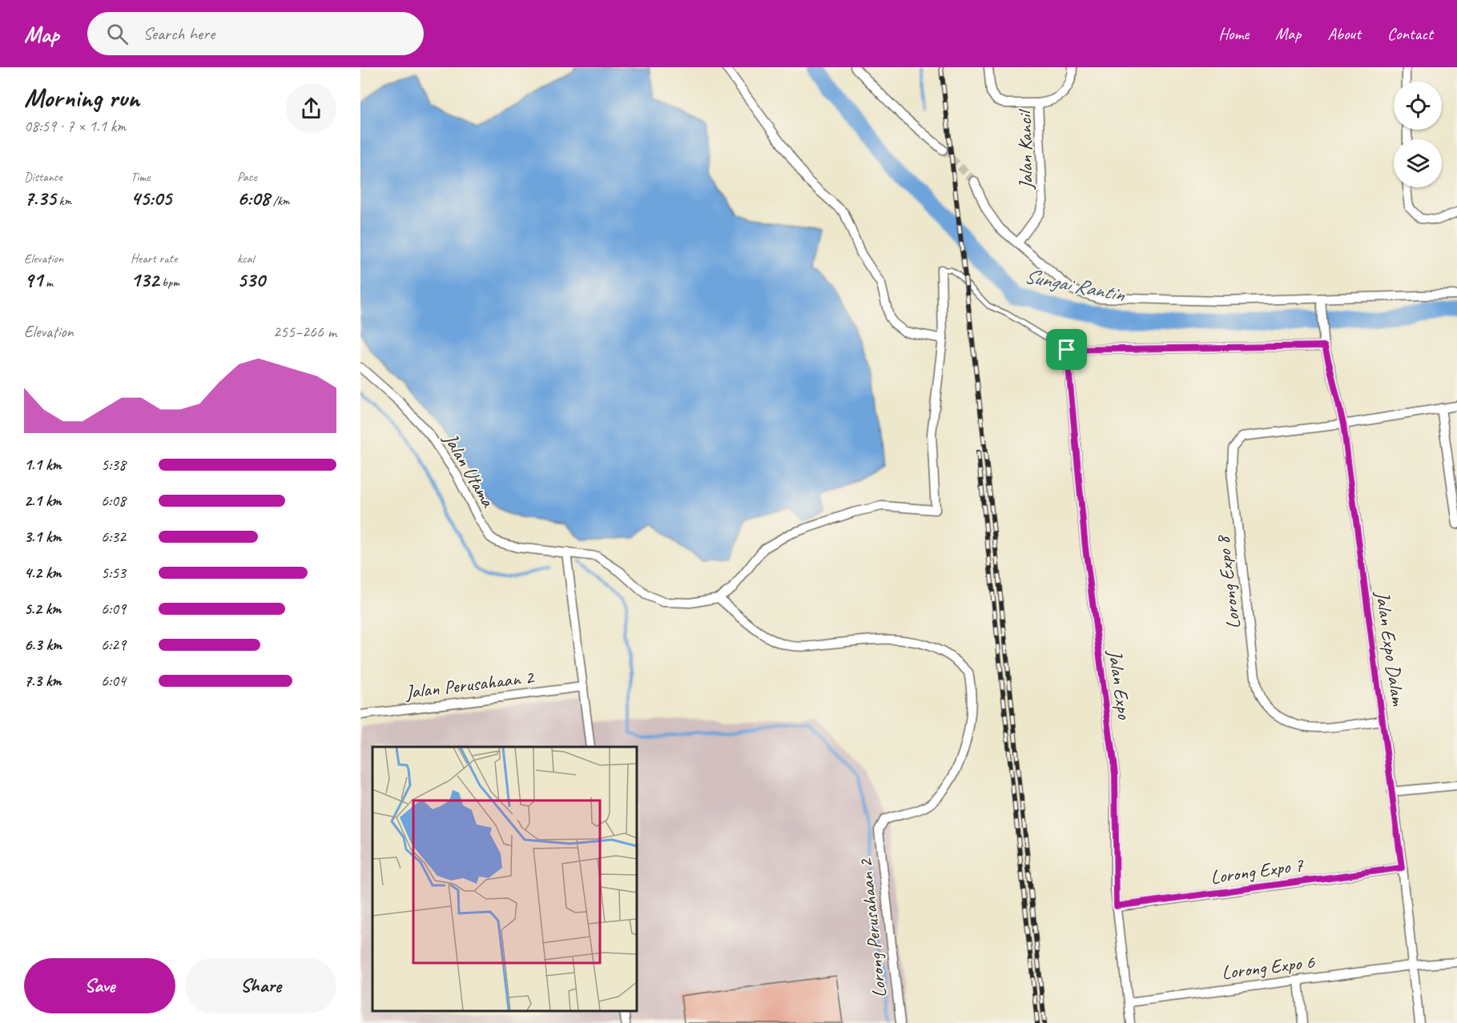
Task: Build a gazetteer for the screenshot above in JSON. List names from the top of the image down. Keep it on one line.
{"streets":{"street":["Jalan Kancil","Jalan Utama","Lorong Expo 8","Jalan Expo Dalam","Jalan Perusahaan 2","Jalan Expo","Lorong Expo 7","Lorong Perusahaan 2","Lorong Expo 6"]},"crossings":[["Jalan Utama","Lorong Perusahaan 2"],["Lorong Expo 8","Jalan Expo Dalam"],["Jalan Expo Dalam","Lorong Expo 7"],["Jalan Expo Dalam","Lorong Expo 6"],["Jalan Expo","Lorong Expo 7"],["Jalan Expo","Lorong Expo 6"]],"water":["Sungai Rantin"],"page":{"header":"Map","search":"Search here","nav":["Home","Map","About","Contact"],"heading":["Morning run","08:59 · 7 × 1.1 km"],"stats":[["Distance","7.35 km"],["Time","45:05"],["Pace","6:08 /km"],["Elevation","91 m"],["Heart rate","132 bpm"],["kcal","530"]],"chart":["Elevation","255–266 m"],"list":[{"name":"1.1 km","note":"5:38"},{"name":"2.1 km","note":"6:08"},{"name":"3.1 km","note":"6:32"},{"name":"4.2 km","note":"5:53"},{"name":"5.2 km","note":"6:09"},{"name":"6.3 km","note":"6:29"},{"name":"7.3 km","note":"6:04"}],"buttons":["Save","Share"]}}
